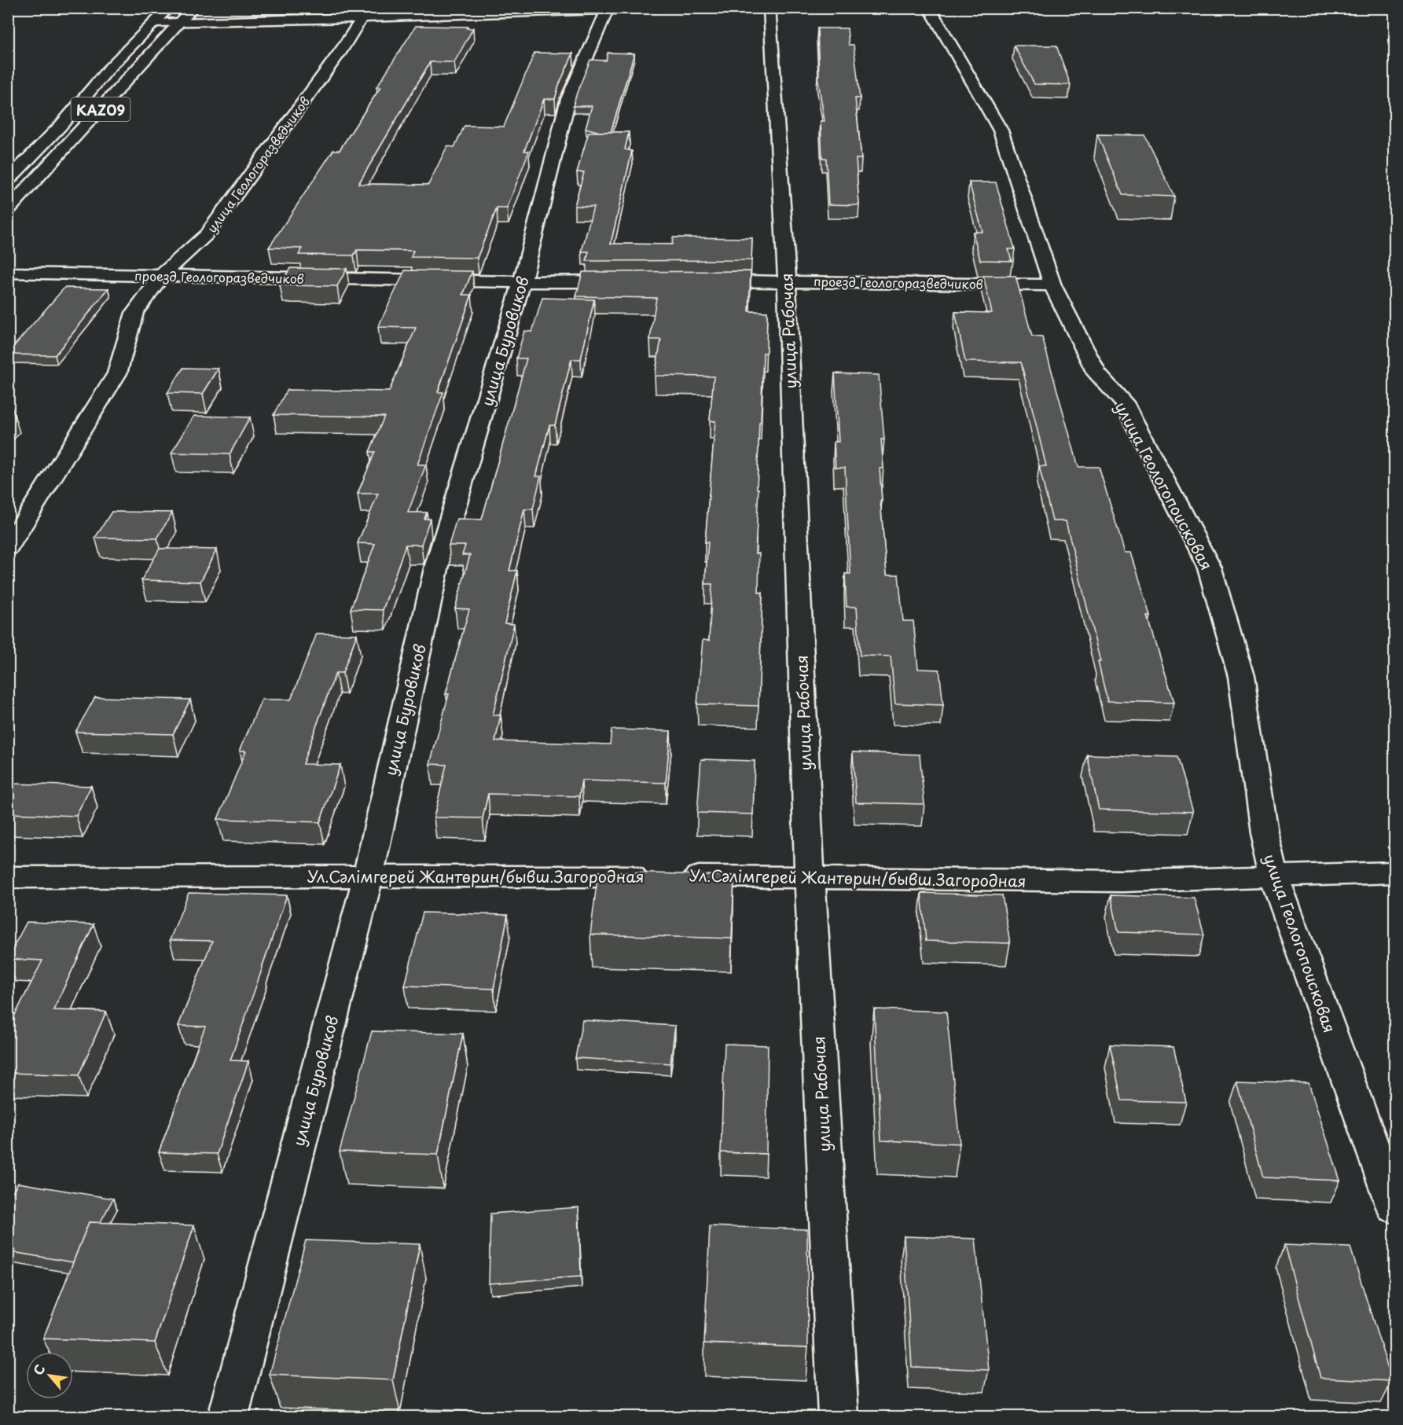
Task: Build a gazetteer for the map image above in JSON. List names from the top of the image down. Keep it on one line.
{"streets":{"main road":["KAZ09","улица Геологоразведчиков","проезд Геологоразведчиков","улица Рабочая","улица Буровиков","улица Геологопоисковая","Ул.Сәлімгерей Жантөрин/бывш.Загородная"]},"crossings":[["улица Геологоразведчиков","проезд Геологоразведчиков"],["проезд Геологоразведчиков","улица Рабочая"],["проезд Геологоразведчиков","улица Буровиков"],["проезд Геологоразведчиков","улица Геологопоисковая"],["улица Рабочая","Ул.Сәлімгерей Жантөрин/бывш.Загородная"],["улица Буровиков","Ул.Сәлімгерей Жантөрин/бывш.Загородная"],["улица Геологопоисковая","Ул.Сәлімгерей Жантөрин/бывш.Загородная"]],"north":"top left"}
